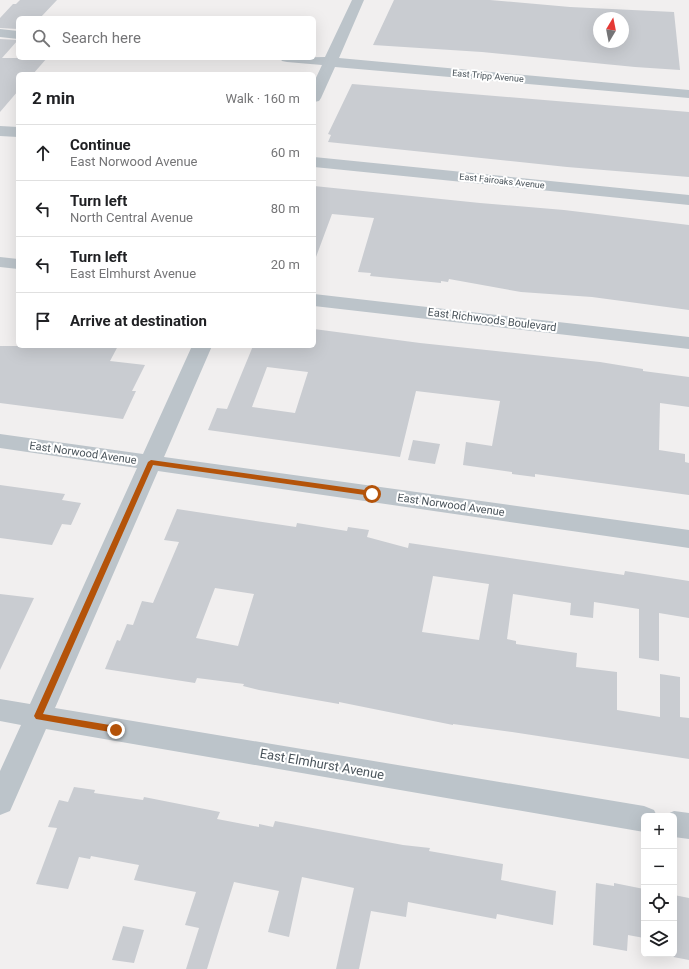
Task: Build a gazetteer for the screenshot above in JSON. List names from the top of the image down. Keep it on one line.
{"streets":{"street":["East Tripp Avenue","East Fairoaks Avenue","East Richwoods Boulevard","East Norwood Avenue","East Elmhurst Avenue"]},"north":"top","page":{"search":"Search here","heading":["2 min","Walk · 160 m"],"list":[["Continue","East Norwood Avenue","60 m"],["Turn left","North Central Avenue","80 m"],["Turn left","East Elmhurst Avenue","20 m"],"Arrive at destination"],"map_buttons":["+","−"]}}
